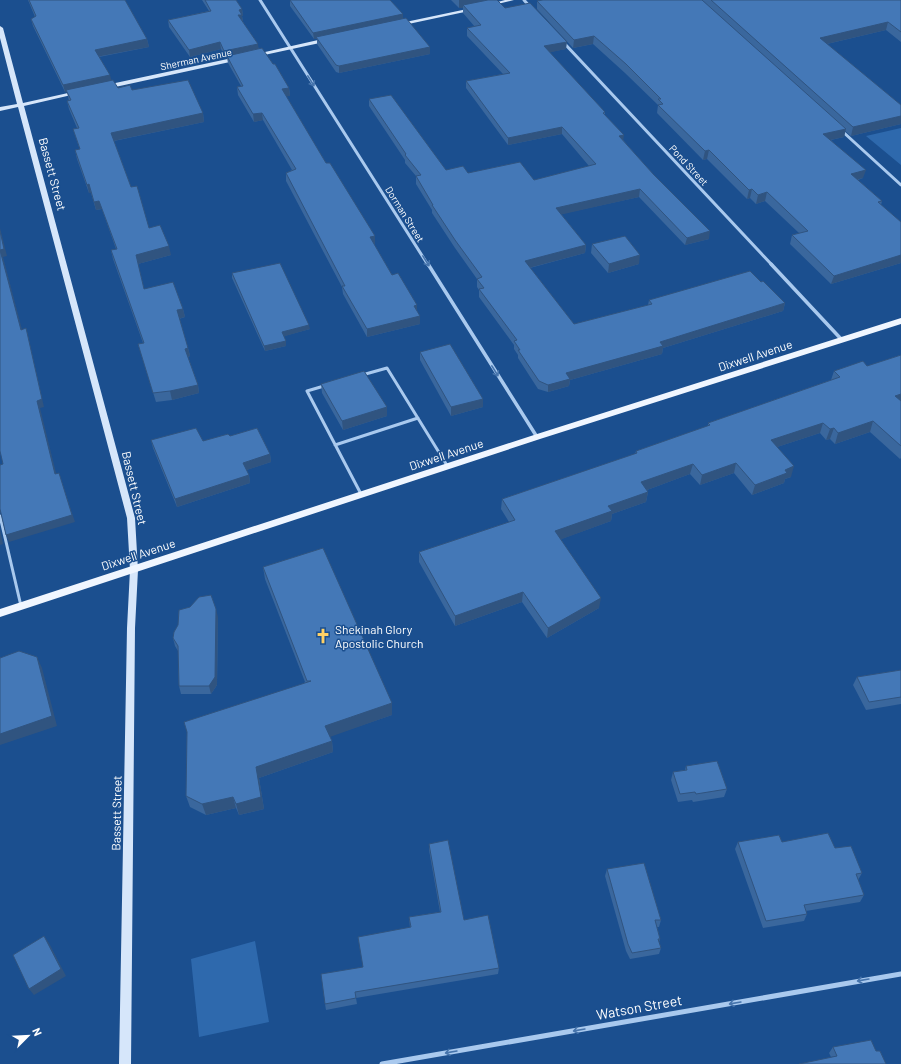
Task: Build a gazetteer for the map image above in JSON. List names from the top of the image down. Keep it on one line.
{"streets":{"main road":["Dixwell Avenue"],"street":["Sherman Avenue","Pond Street","Bassett Street","Dorman Street","Watson Street"]},"crossings":[["Pond Street","Dixwell Avenue"],["Bassett Street","Dixwell Avenue"],["Dorman Street","Dixwell Avenue"]],"one_way":["Dorman Street","Watson Street"],"places":{"church":["Shekinah Glory Apostolic Church"]},"north":"top right"}
